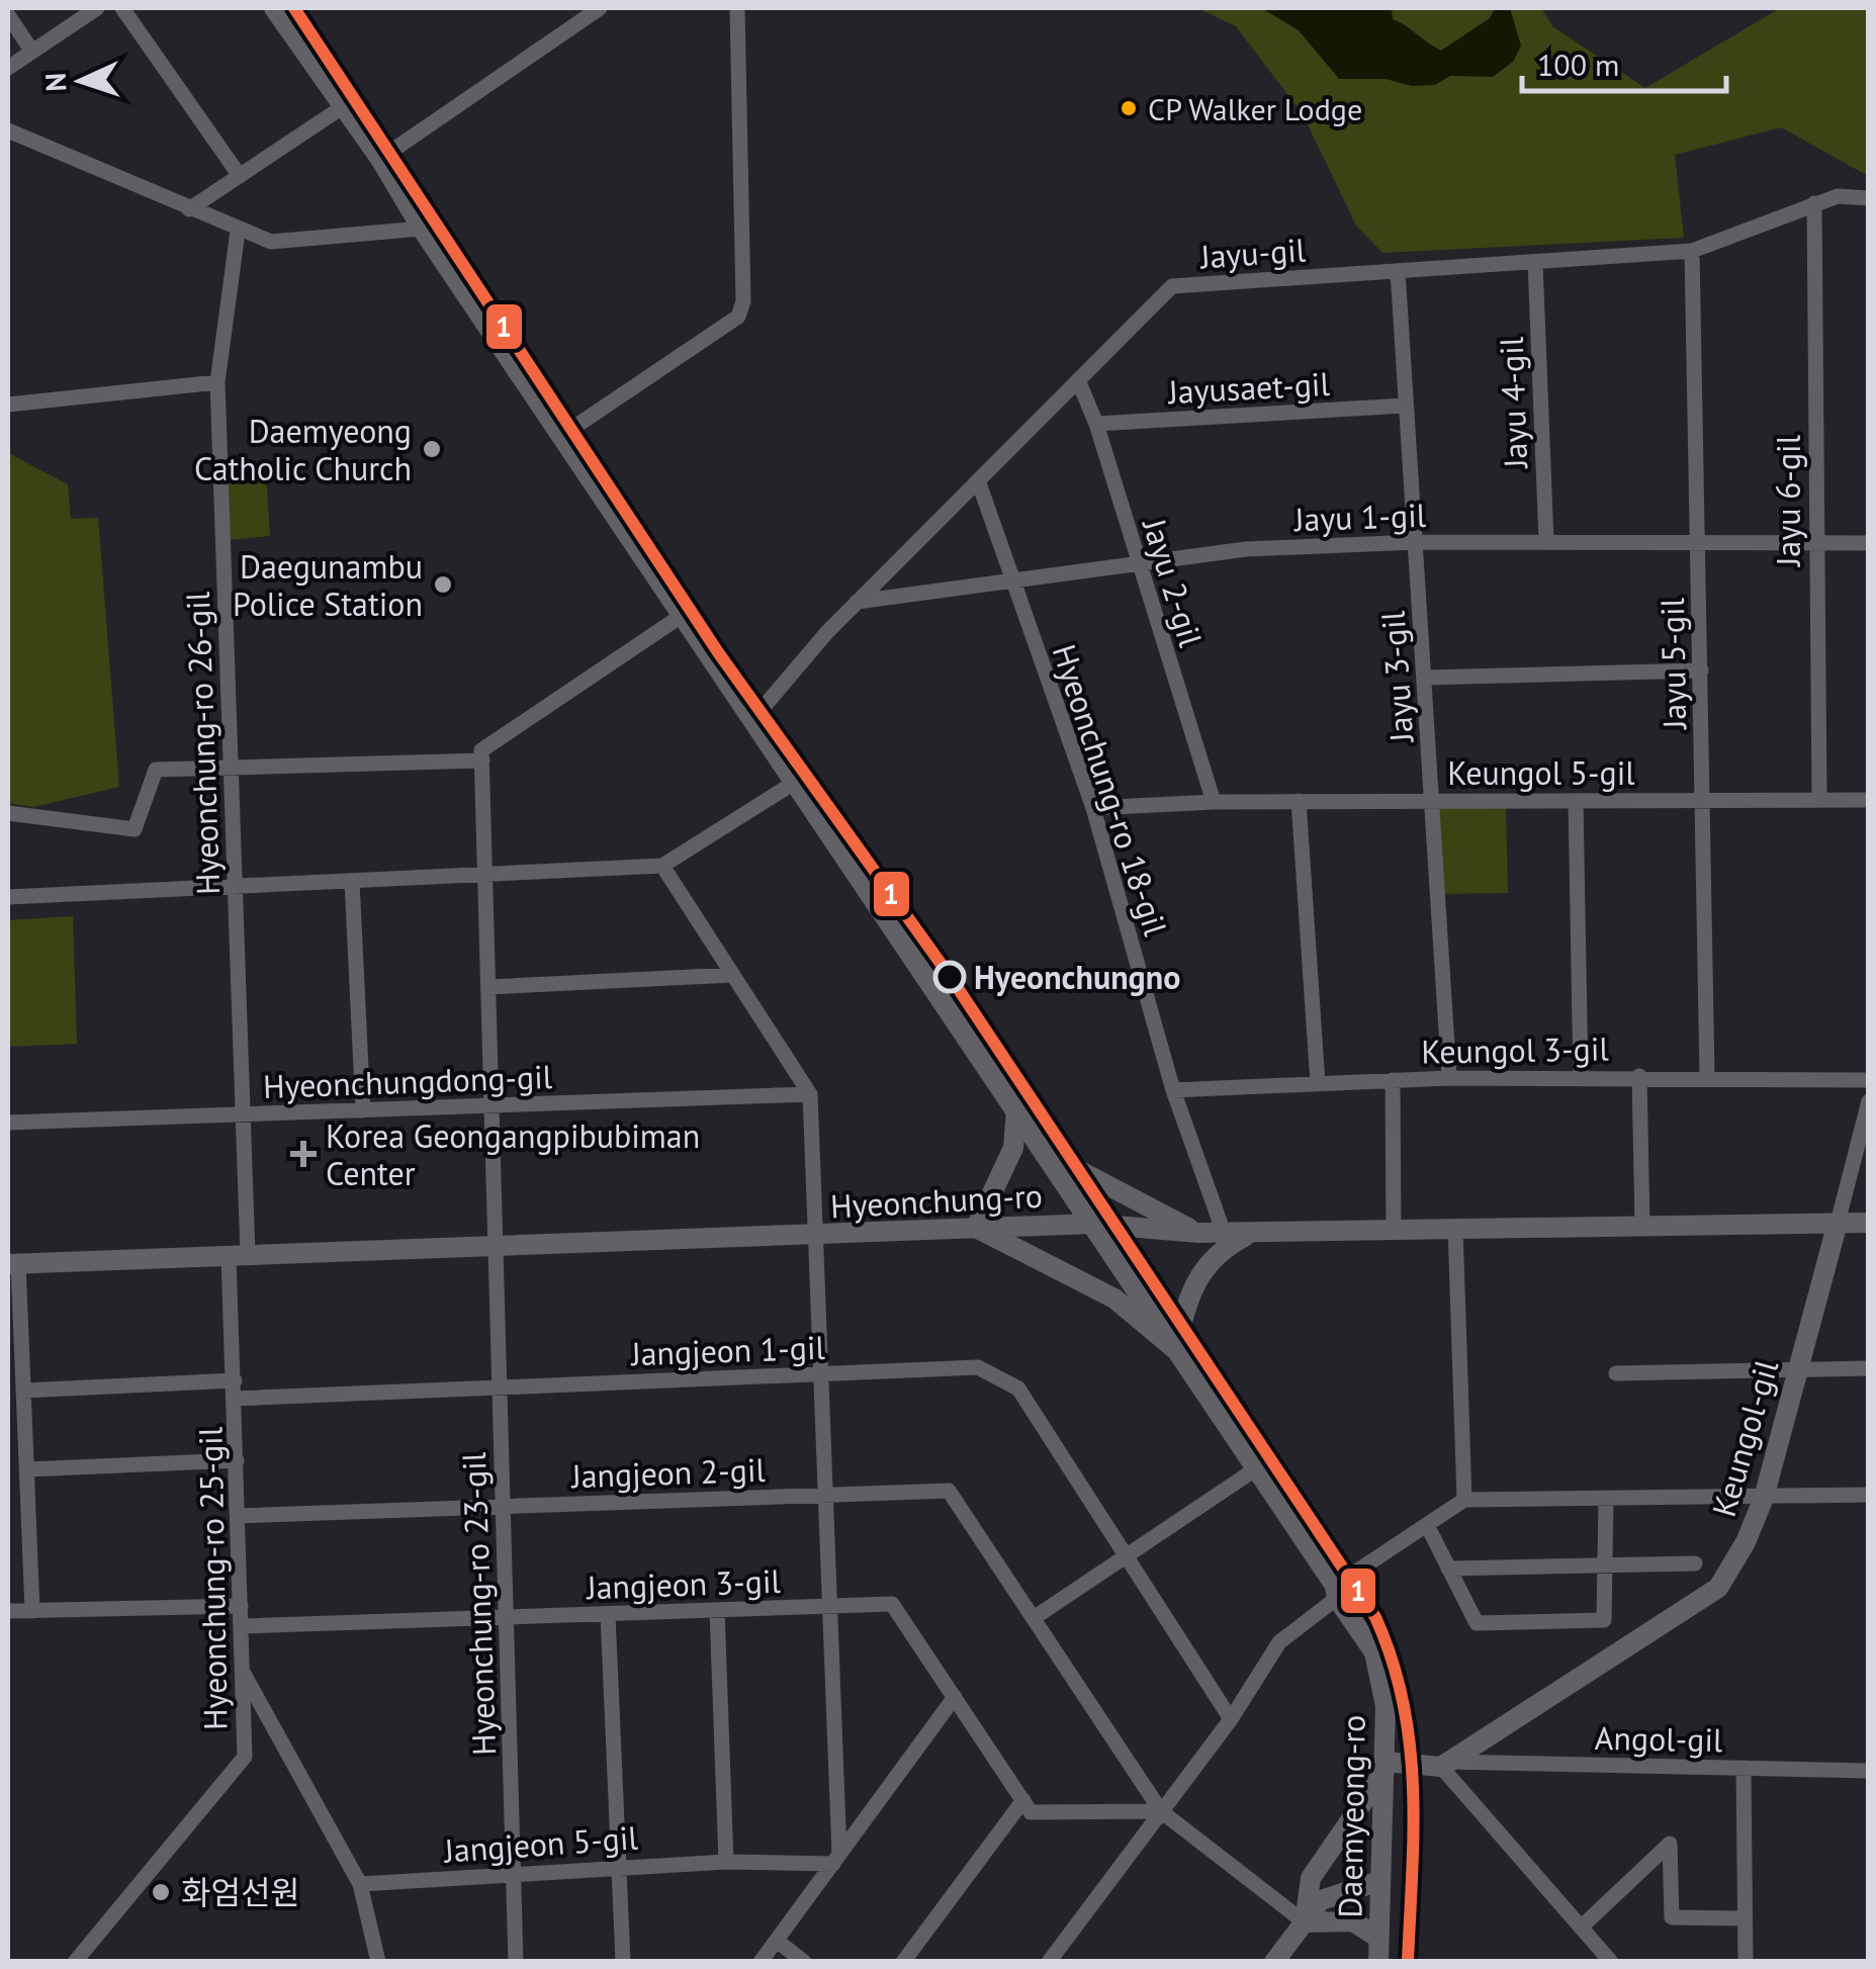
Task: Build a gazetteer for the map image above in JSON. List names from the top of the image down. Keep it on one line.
{"streets":{"main road":["Hyeonchung-ro","Keungol-gil","Daemyeong-ro"],"street":["Jayu-gil","Jayusaet-gil","Jayu 4-gil","Jayu 6-gil","Jayu 1-gil","Jayu 2-gil","Jayu 5-gil","Jayu 3-gil","Hyeonchung-ro 26-gil","Keungol 5-gil","Hyeonchung-ro 18-gil","Keungol 3-gil","Hyeonchungdong-gil","Jangjeon 1-gil","Jangjeon 2-gil","Hyeonchung-ro 25-gil","Jangjeon 3-gil","Hyeonchung-ro 23-gil","Angol-gil","Jangjeon 5-gil"]},"crossings":[["Jayu-gil","Jayu 4-gil"],["Jayu-gil","Jayu 6-gil"],["Jayu-gil","Jayu 1-gil"],["Jayu-gil","Jayu 2-gil"],["Jayu-gil","Jayu 5-gil"],["Jayu-gil","Jayu 3-gil"],["Jayu-gil","Hyeonchung-ro 18-gil"],["Jayu-gil","Daemyeong-ro"],["Jayusaet-gil","Jayu 2-gil"],["Jayusaet-gil","Jayu 3-gil"],["Jayu 4-gil","Jayu 1-gil"],["Jayu 6-gil","Jayu 1-gil"],["Jayu 6-gil","Keungol 5-gil"],["Jayu 1-gil","Jayu 2-gil"],["Jayu 1-gil","Jayu 5-gil"],["Jayu 1-gil","Jayu 3-gil"],["Jayu 1-gil","Hyeonchung-ro 18-gil"],["Jayu 2-gil","Keungol 5-gil"],["Jayu 5-gil","Keungol 5-gil"],["Jayu 5-gil","Keungol 3-gil"],["Jayu 3-gil","Keungol 5-gil"],["Jayu 3-gil","Keungol 3-gil"],["Hyeonchung-ro 26-gil","Hyeonchungdong-gil"],["Hyeonchung-ro 26-gil","Hyeonchung-ro"],["Hyeonchung-ro 26-gil","Hyeonchung-ro 25-gil"],["Keungol 5-gil","Hyeonchung-ro 18-gil"],["Hyeonchung-ro 18-gil","Keungol 3-gil"],["Hyeonchung-ro 18-gil","Hyeonchung-ro"],["Keungol 3-gil","Hyeonchung-ro"],["Hyeonchungdong-gil","Hyeonchung-ro 23-gil"],["Hyeonchung-ro","Keungol-gil"],["Hyeonchung-ro","Hyeonchung-ro 25-gil"],["Hyeonchung-ro","Hyeonchung-ro 23-gil"],["Hyeonchung-ro","Daemyeong-ro"],["Jangjeon 1-gil","Hyeonchung-ro 25-gil"],["Jangjeon 1-gil","Hyeonchung-ro 23-gil"],["Keungol-gil","Angol-gil"],["Jangjeon 2-gil","Hyeonchung-ro 25-gil"],["Jangjeon 2-gil","Hyeonchung-ro 23-gil"],["Hyeonchung-ro 25-gil","Jangjeon 3-gil"],["Jangjeon 3-gil","Hyeonchung-ro 23-gil"],["Hyeonchung-ro 23-gil","Jangjeon 5-gil"]],"places":{"other":["CP Walker Lodge","Daemyeong Catholic Church","Daegunambu Police Station","Hyeonchungno","화엄선원"],"health":["Korea Geongangpibubiman Center"]},"lines":["transit line 1"],"scale_bar":"100 m","north":"left"}
